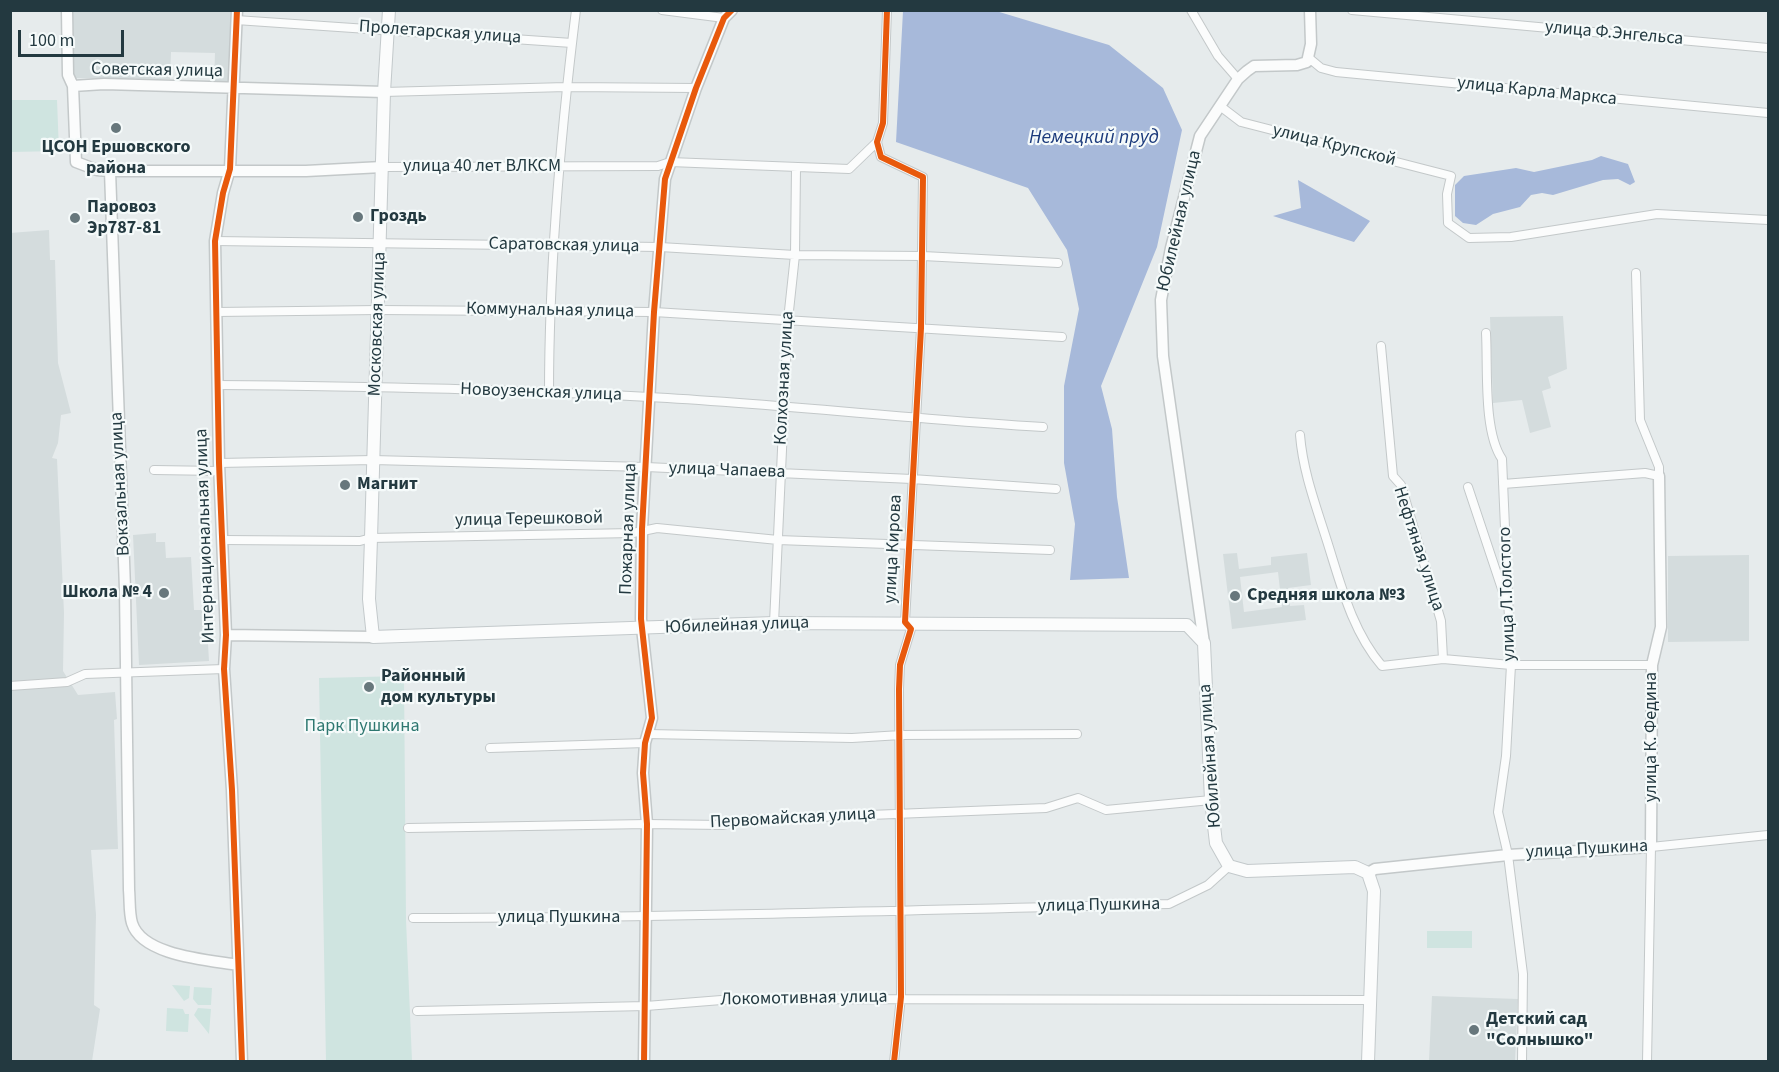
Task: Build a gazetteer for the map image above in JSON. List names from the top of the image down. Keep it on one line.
{"streets":{"main road":["Юбилейная улица","Московская улица","улица Пушкина"],"street":["Пролетарская улица","улица Ф.Энгельса","Советская улица","улица Карла Маркса","улица Крупской","улица 40 лет ВЛКСМ","Саратовская улица","Коммунальная улица","Колхозная улица","Новоузенская улица","улица Чапаева","Вокзальная улица","улица Терешковой","Пожарная улица","Интернациональная улица","улица Кирова","Нефтяная улица","улица Л.Толстого","улица К. Федина","Первомайская улица","Локомотивная улица"]},"crossings":[["Пролетарская улица","Московская улица"],["Пролетарская улица","Интернациональная улица"],["Советская улица","улица 40 лет ВЛКСМ"],["Советская улица","Московская улица"],["Советская улица","Пожарная улица"],["Советская улица","Интернациональная улица"],["улица Карла Маркса","Юбилейная улица"],["улица Крупской","Юбилейная улица"],["улица 40 лет ВЛКСМ","Московская улица"],["улица 40 лет ВЛКСМ","Колхозная улица"],["улица 40 лет ВЛКСМ","Вокзальная улица"],["улица 40 лет ВЛКСМ","Пожарная улица"],["улица 40 лет ВЛКСМ","Интернациональная улица"],["улица 40 лет ВЛКСМ","улица Кирова"],["Юбилейная улица","Московская улица"],["Юбилейная улица","Колхозная улица"],["Юбилейная улица","Пожарная улица"],["Юбилейная улица","Интернациональная улица"],["Юбилейная улица","улица Кирова"],["Юбилейная улица","Первомайская улица"],["Юбилейная улица","улица Пушкина"],["Саратовская улица","Московская улица"],["Саратовская улица","Колхозная улица"],["Саратовская улица","Пожарная улица"],["Саратовская улица","Интернациональная улица"],["Саратовская улица","улица Кирова"],["Коммунальная улица","Московская улица"],["Коммунальная улица","Колхозная улица"],["Коммунальная улица","Пожарная улица"],["Коммунальная улица","Интернациональная улица"],["Коммунальная улица","улица Кирова"],["Московская улица","Новоузенская улица"],["Московская улица","улица Чапаева"],["Московская улица","улица Терешковой"],["Колхозная улица","Новоузенская улица"],["Колхозная улица","улица Чапаева"],["Колхозная улица","улица Терешковой"],["Новоузенская улица","Пожарная улица"],["Новоузенская улица","Интернациональная улица"],["Новоузенская улица","улица Кирова"],["улица Чапаева","Пожарная улица"],["улица Чапаева","Интернациональная улица"],["улица Чапаева","улица Кирова"],["Вокзальная улица","Интернациональная улица"],["улица Терешковой","Пожарная улица"],["улица Терешковой","Интернациональная улица"],["улица Терешковой","улица Кирова"],["Пожарная улица","Первомайская улица"],["Пожарная улица","улица Пушкина"],["Пожарная улица","Локомотивная улица"],["улица Кирова","Первомайская улица"],["улица Кирова","улица Пушкина"],["улица Кирова","Локомотивная улица"],["улица Л.Толстого","улица Пушкина"],["улица К. Федина","улица Пушкина"]],"water":["Немецкий пруд"],"parks":["Парк Пушкина"],"places":["ЦСОН Ершовского района","Гроздь","Паровоз Эр787-81","Магнит","Школа № 4","Средняя школа №3","Районный дом культуры","Детский сад \"Солнышко\""],"scale_bar":"100 m"}
